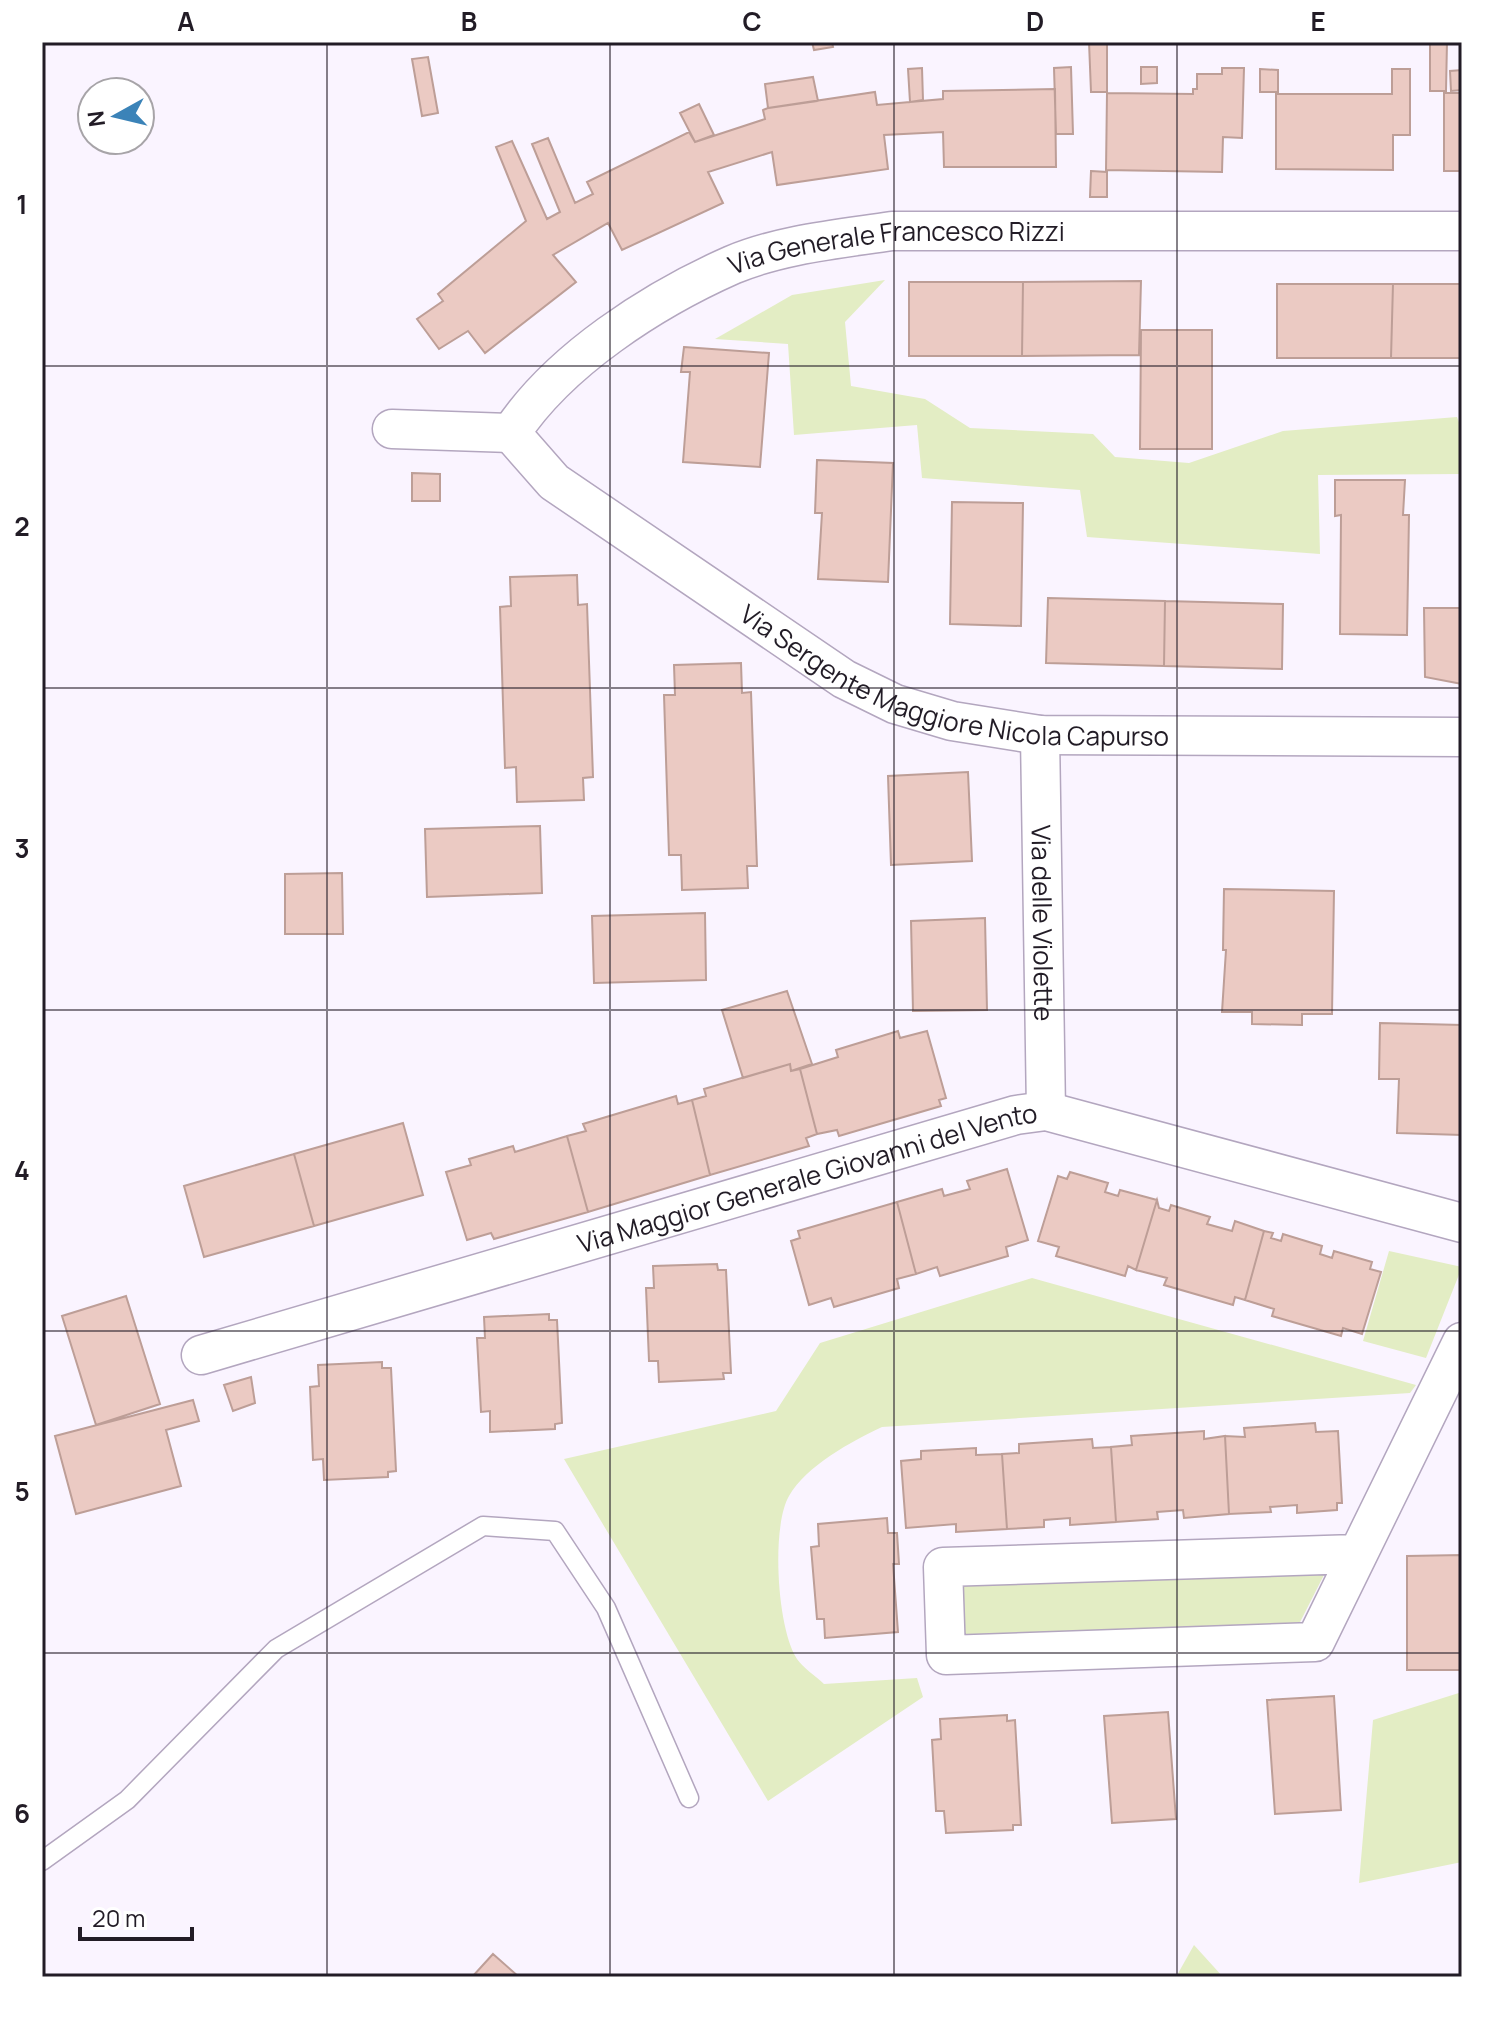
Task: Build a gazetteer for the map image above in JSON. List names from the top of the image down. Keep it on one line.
{"streets":{"street":["Via Generale Francesco Rizzi","Via Sergente Maggiore Nicola Capurso","Via delle Violette","Via Maggior Generale Giovanni del Vento"]},"crossings":[["Via Generale Francesco Rizzi","Via Sergente Maggiore Nicola Capurso"],["Via Sergente Maggiore Nicola Capurso","Via delle Violette"],["Via delle Violette","Via Maggior Generale Giovanni del Vento"]],"scale_bar":"20 m","north":"left","grid":{"columns":["A","B","C","D","E"],"rows":["1","2","3","4","5","6"]}}
